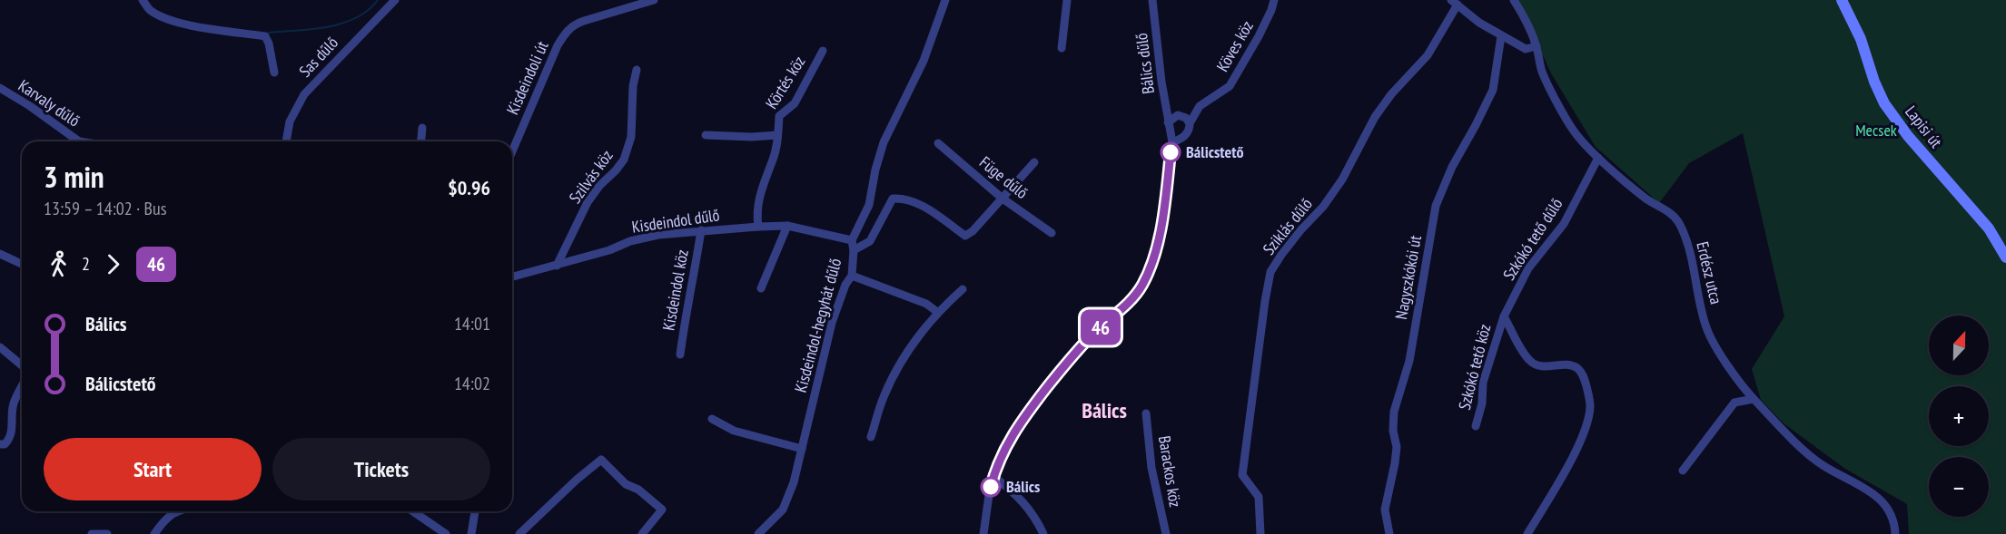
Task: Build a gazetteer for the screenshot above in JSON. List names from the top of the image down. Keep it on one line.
{"streets":{"street":["Köves köz","Sas dűlő","Bálics dűlő","Kisdeindoli út","Körtés köz","Karvaly dűlő","Lapisi út","Szilvás köz","Füge dűlő","Kisdeindol dűlő","Sziklás dűlő","Szkókó tető dűlő","Erdész utca","Nagyszkókói út","Kisdeindol köz","Kisdeindol-hegyhát dűlő","Szkókó tető köz","Barackos köz"]},"crossings":[["Köves köz","Bálics dűlő"],["Körtés köz","Kisdeindol dűlő"],["Szilvás köz","Kisdeindol dűlő"],["Kisdeindol dűlő","Kisdeindol köz"],["Kisdeindol dűlő","Kisdeindol-hegyhát dűlő"],["Szkókó tető dűlő","Erdész utca"],["Szkókó tető dűlő","Szkókó tető köz"]],"districts":["Bálics"],"parks":["Mecsek"],"places":["Bálicstető","Bálics"],"lines":["bus line 46"],"north":"top","page":{"on_map":"46","heading":["3 min","13:59 – 14:02 · Bus","$0.96"],"legs":["2","46"],"list":[{"name":"Bálics","value":"14:01"},{"name":"Bálicstető","value":"14:02"}],"map_buttons":["+","−"],"buttons":["Start","Tickets"]}}
